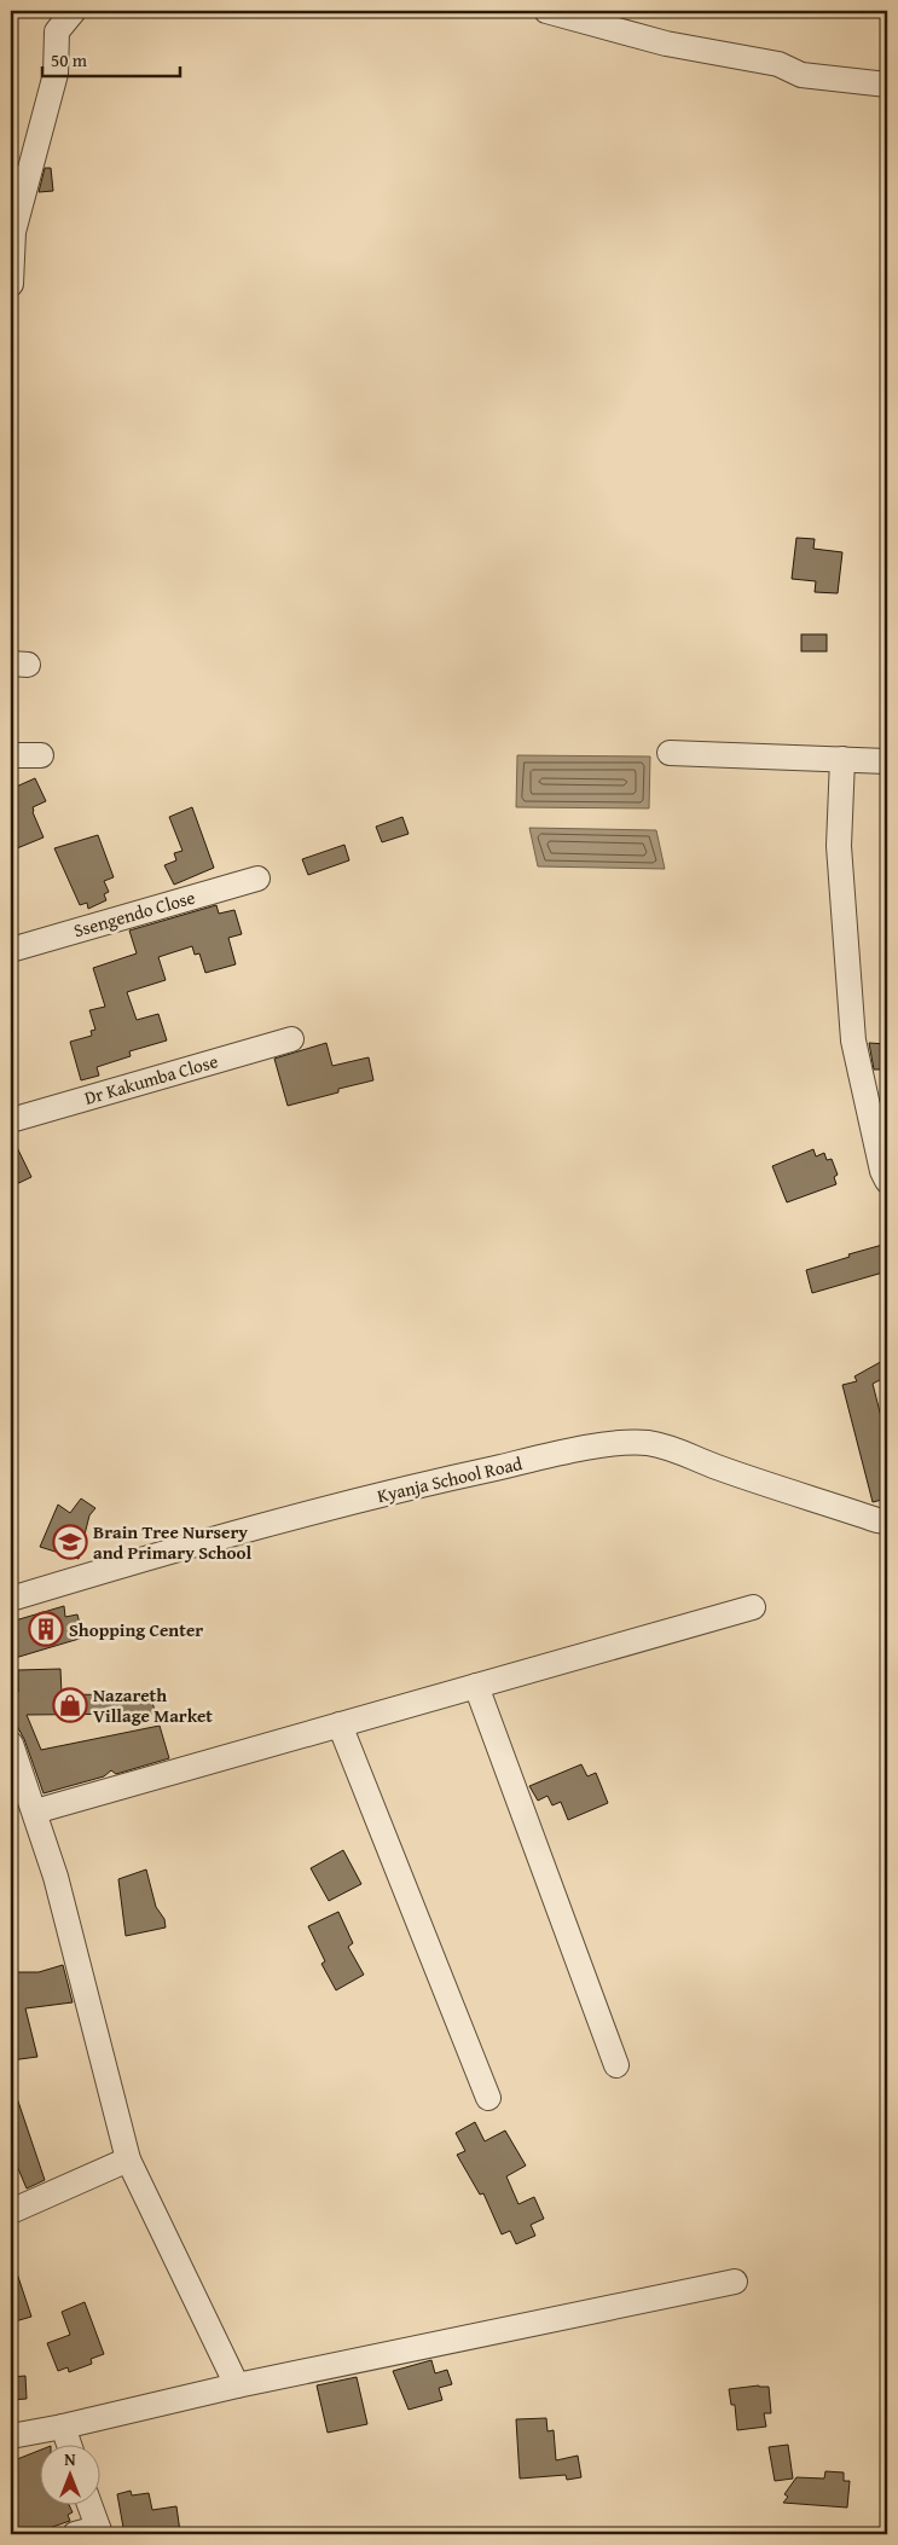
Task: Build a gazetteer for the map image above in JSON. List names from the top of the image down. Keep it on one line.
{"streets":{"street":["Ssengendo Close","Dr Kakumba Close","Kyanja School Road"]},"places":{"school or university":["Brain Tree Nursery and Primary School"],"building":["Shopping Center"],"shop":["Nazareth Village Market"]},"scale_bar":"50 m","north":"top"}
